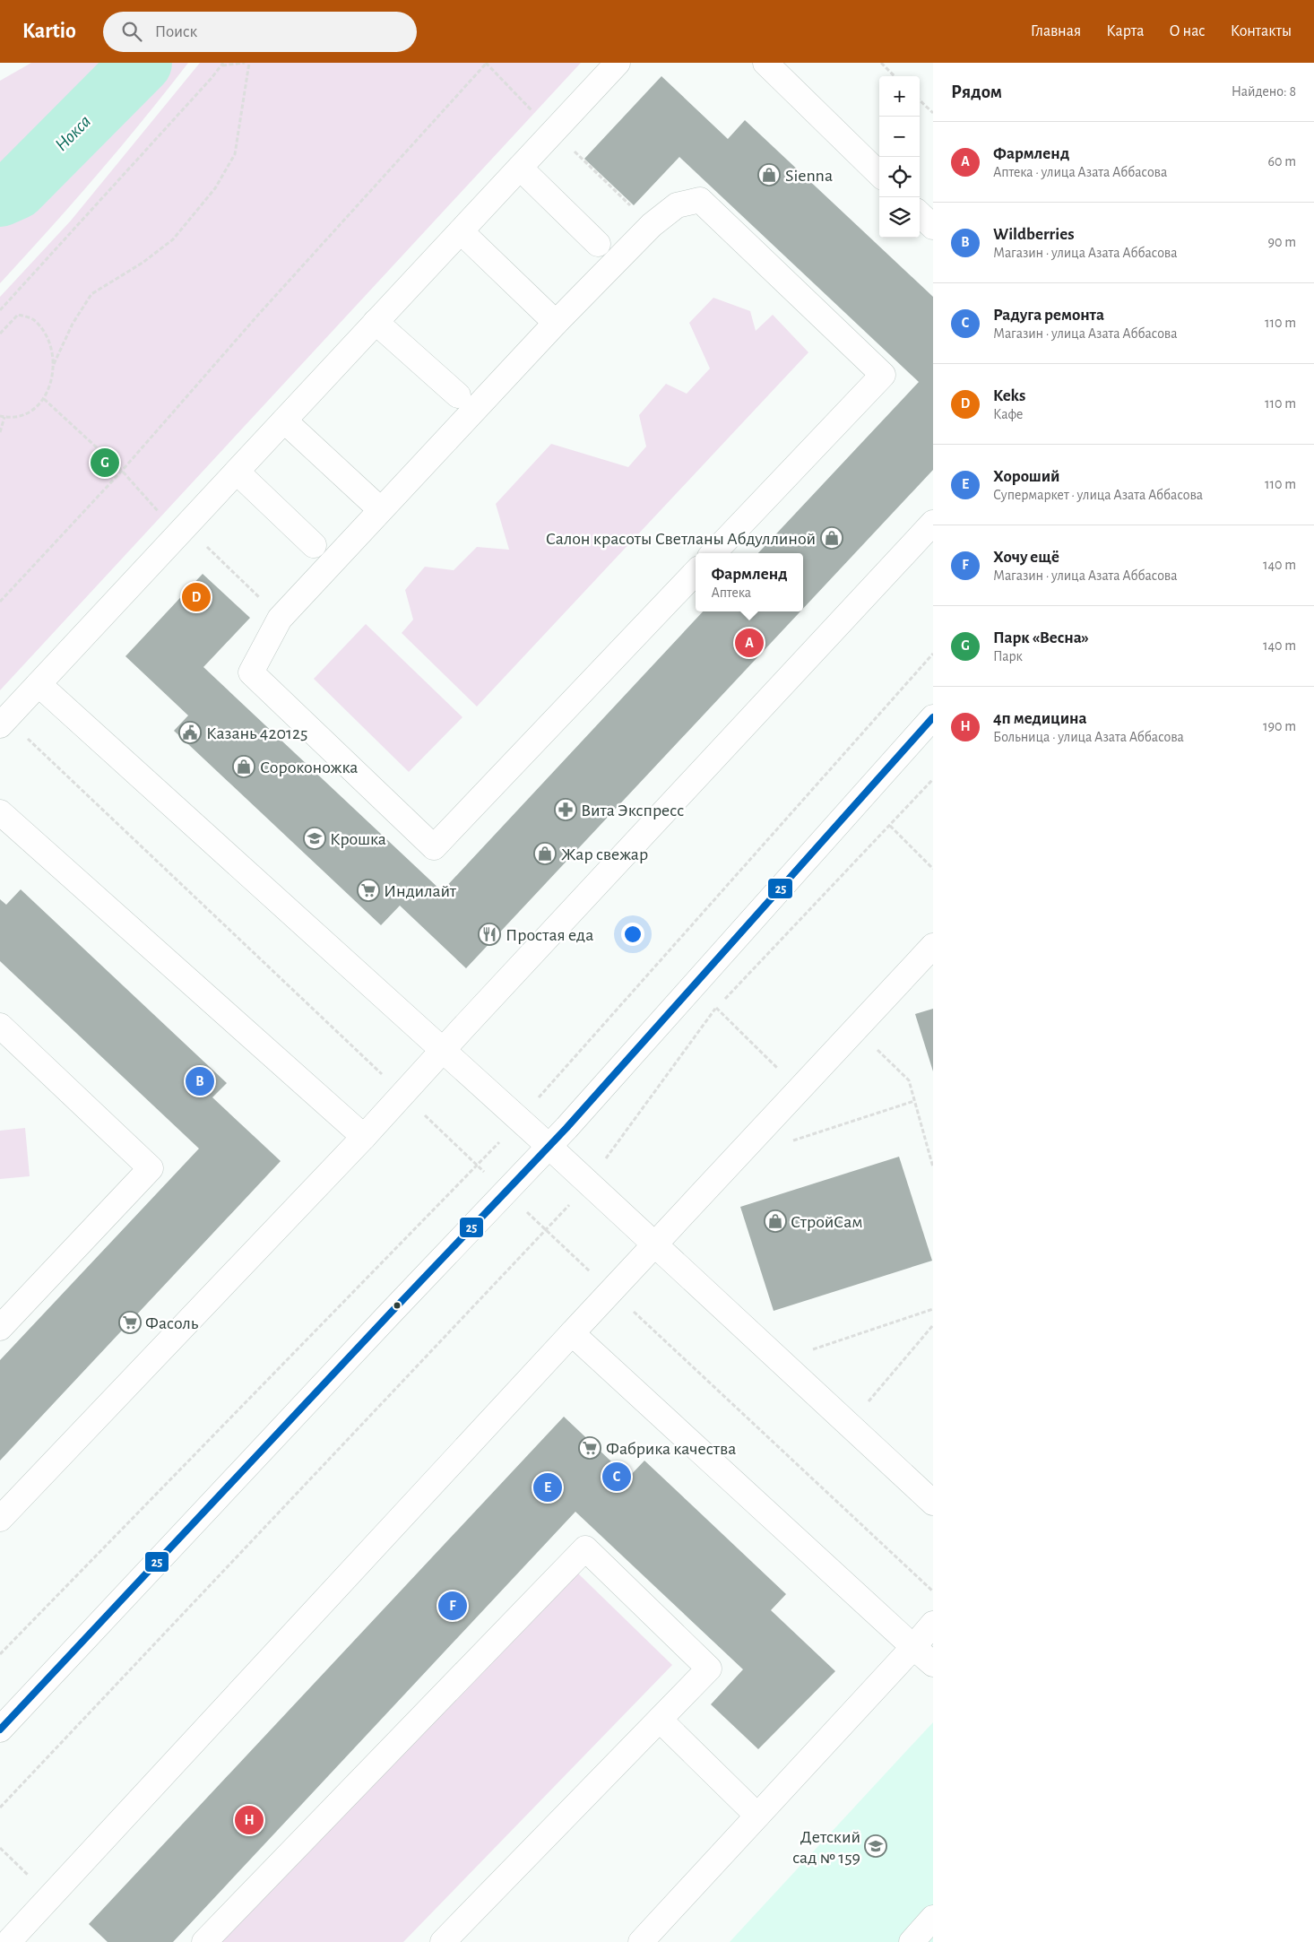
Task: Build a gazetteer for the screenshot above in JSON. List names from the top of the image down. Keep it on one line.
{"water":["Нокса"],"places":{"shop":["Sienna","Салон красоты Светланы Абдуллиной","Сороконожка","Жар свежар","СтройСам"],"public building":["Казань 420125"],"pharmacy":["Вита Экспресс"],"school or university":["Крошка","Детский сад № 159"],"supermarket":["Индилайт","Фасоль","Фабрика качества"],"restaurant":["Простая еда"]},"lines":["transit line 25"],"page":{"header":"Kartio","search":"Поиск","nav":["Главная","Карта","О нас","Контакты"],"heading":["Рядом","Найдено: 8"],"map_buttons":["+","−"],"list":[{"mark":"A","name":"Фармленд","note":"Аптека · улица Азата Аббасова","value":"60 m"},{"mark":"B","name":"Wildberries","note":"Магазин · улица Азата Аббасова","value":"90 m"},{"mark":"C","name":"Радуга ремонта","note":"Магазин · улица Азата Аббасова","value":"110 m"},{"mark":"D","name":"Keks","note":"Кафе","value":"110 m"},{"mark":"E","name":"Хороший","note":"Супермаркет · улица Азата Аббасова","value":"110 m"},{"mark":"F","name":"Хочу ещё","note":"Магазин · улица Азата Аббасова","value":"140 m"},{"mark":"G","name":"Парк «Весна»","note":"Парк","value":"140 m"},{"mark":"H","name":"4п медицина","note":"Больница · улица Азата Аббасова","value":"190 m"}],"pins":["G","D","A","B","C","E","F","H"],"popup":["Фармленд","Аптека"]}}
